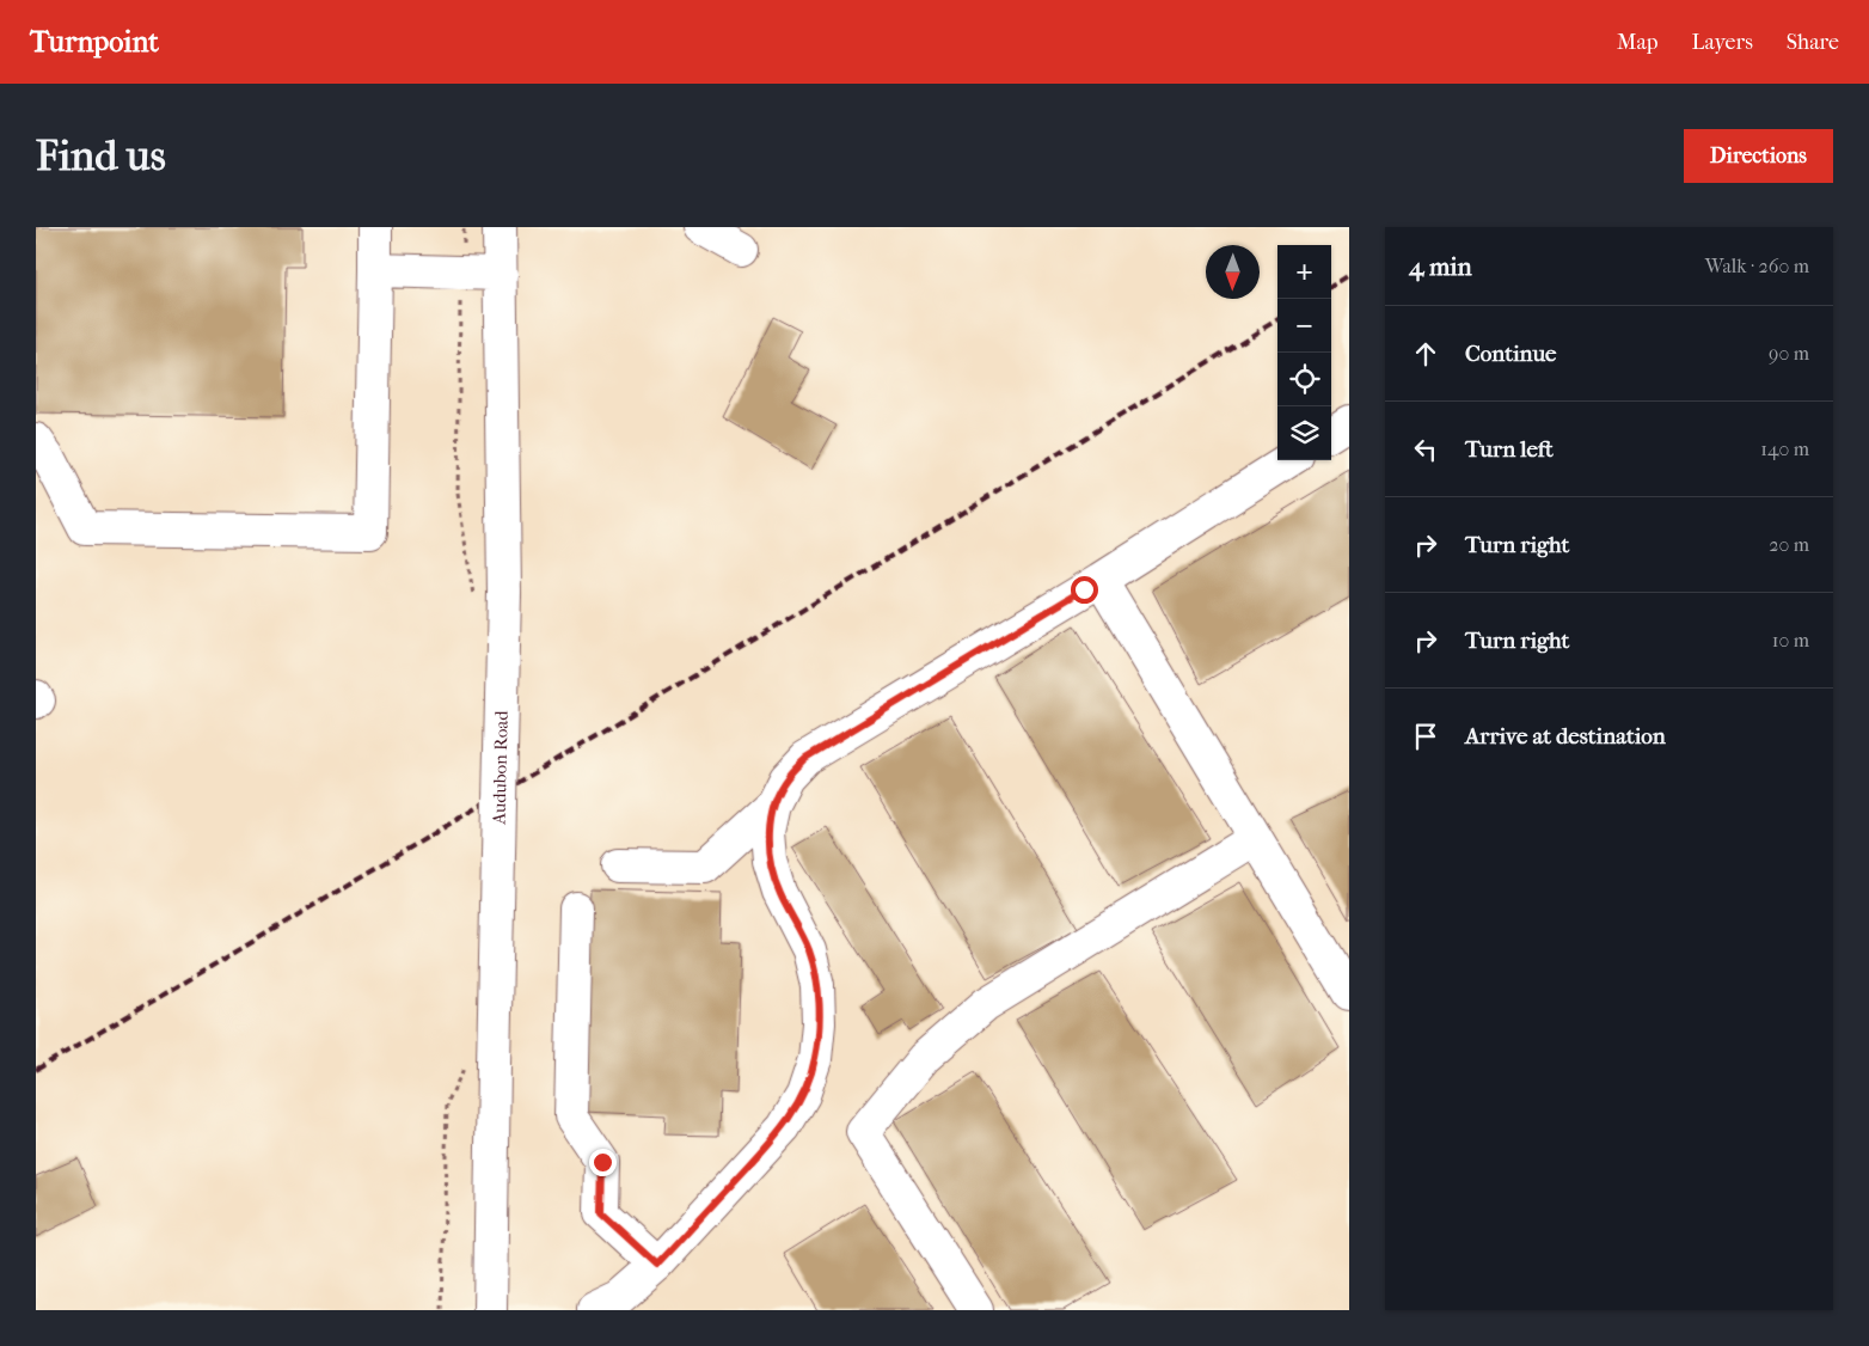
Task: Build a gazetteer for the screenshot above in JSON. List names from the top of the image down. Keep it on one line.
{"streets":{"street":["Audubon Road"]},"north":"bottom","page":{"header":"Turnpoint","nav":["Map","Layers","Share"],"buttons":"Directions","title":"Find us","heading":["4 min","Walk · 260 m"],"map_buttons":["+","−"],"list":[["Continue","90 m"],["Turn left","140 m"],["Turn right","20 m"],["Turn right","10 m"],"Arrive at destination"]}}
